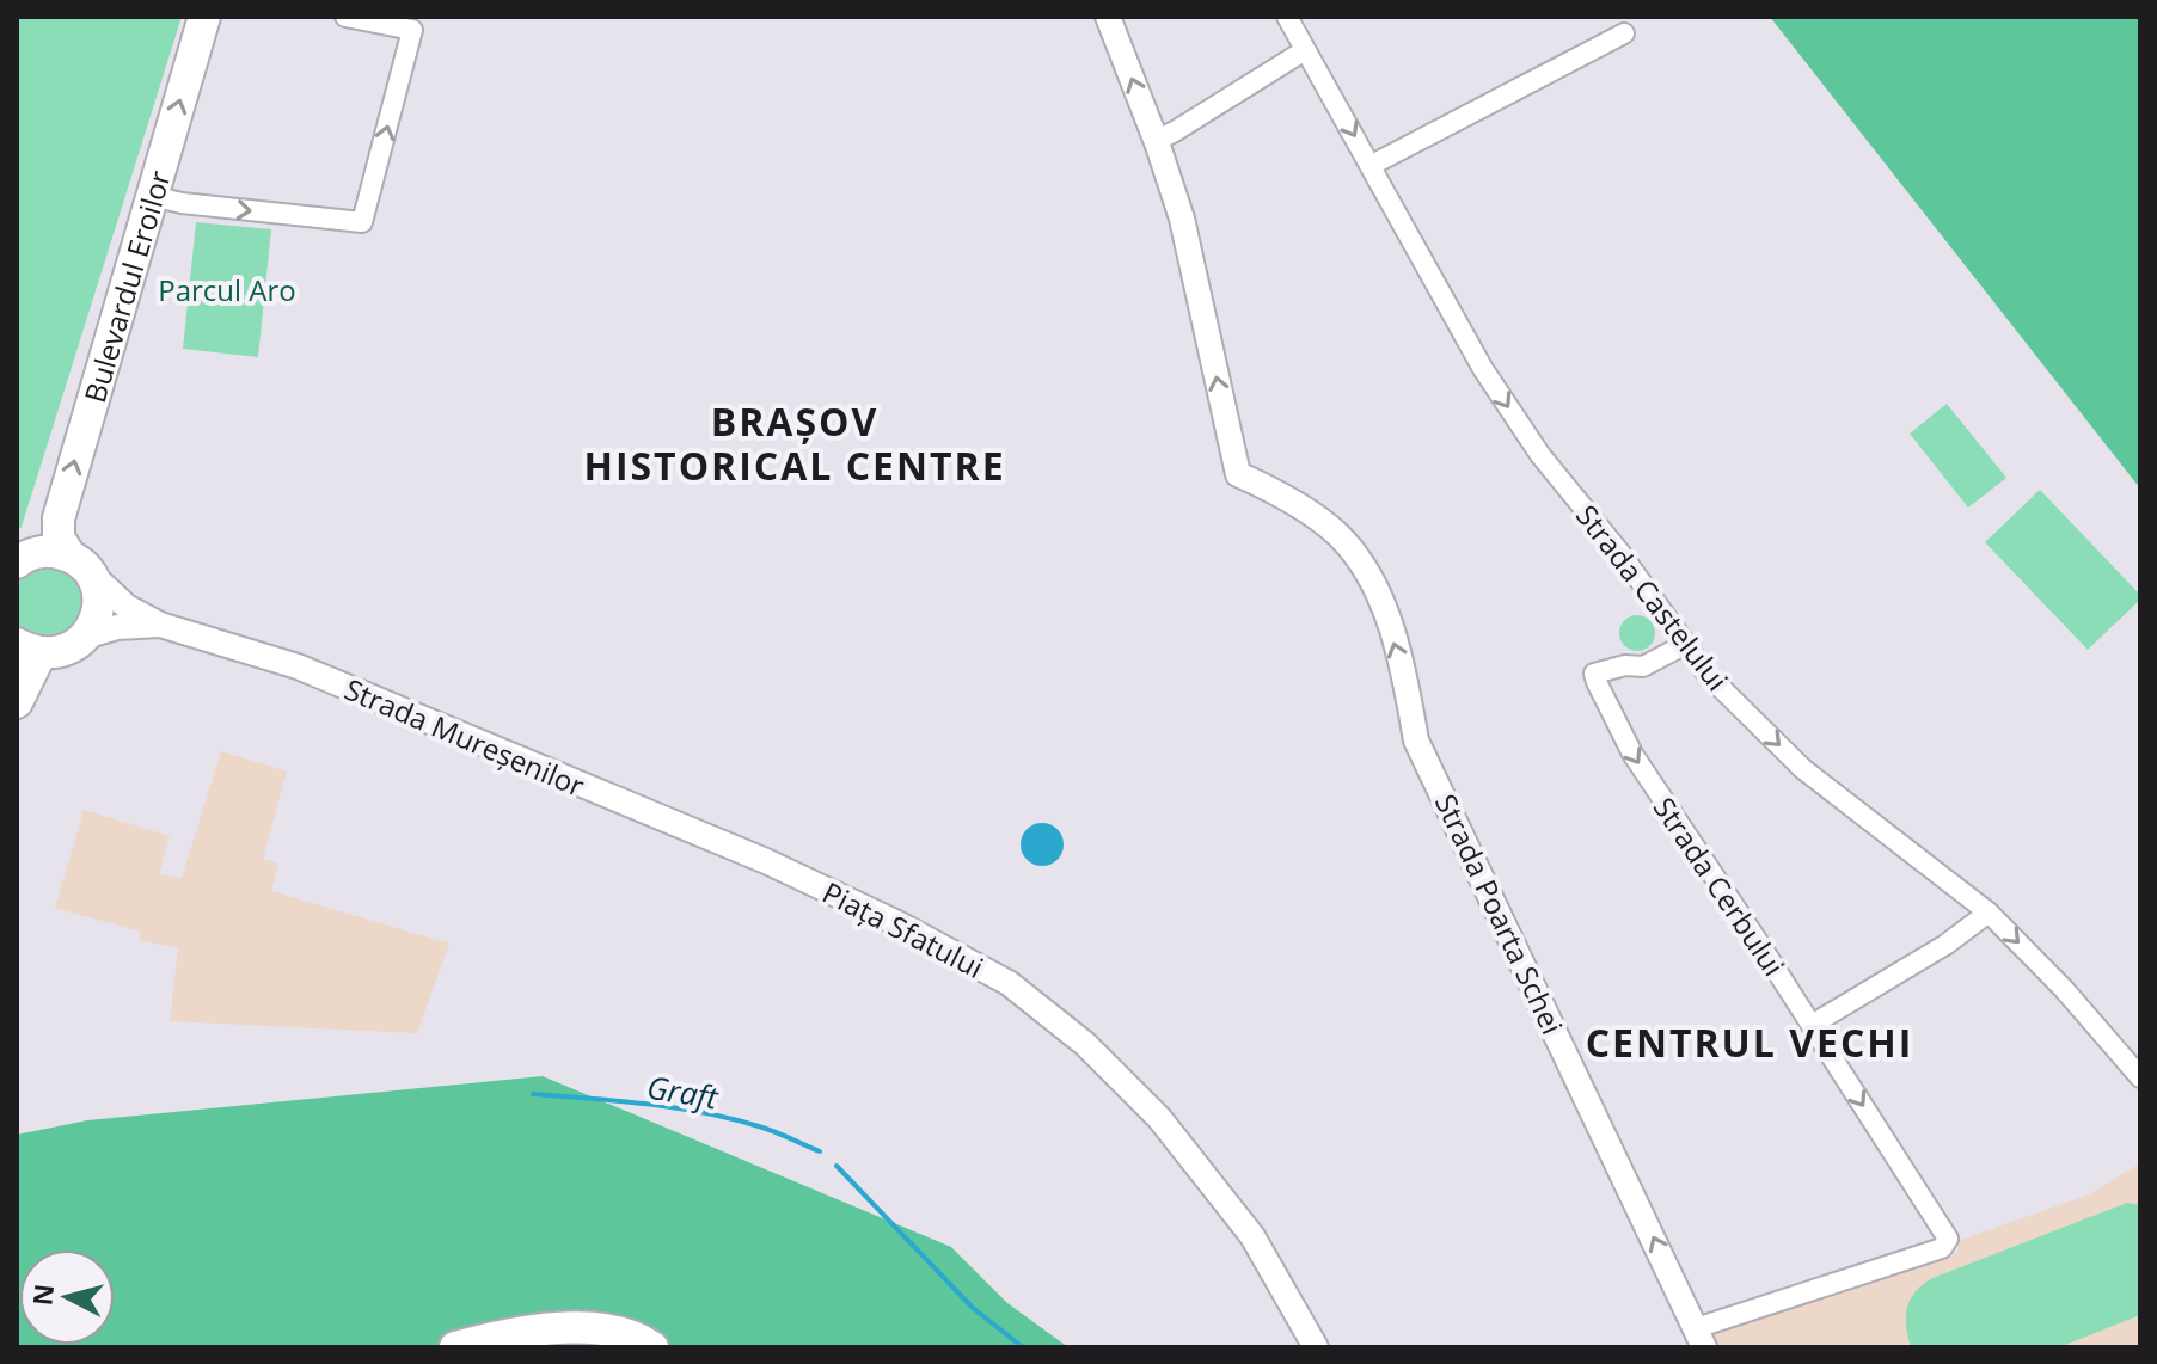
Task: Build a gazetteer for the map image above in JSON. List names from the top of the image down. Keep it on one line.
{"streets":{"main road":["Bulevardul Eroilor"],"street":["Strada Castelului","Strada Mureșenilor","Strada Cerbului","Strada Poarta Schei","Piața Sfatului"]},"crossings":[["Bulevardul Eroilor","Strada Mureșenilor"],["Strada Castelului","Strada Cerbului"],["Strada Mureșenilor","Piața Sfatului"],["Strada Cerbului","Strada Poarta Schei"]],"one_way":["Bulevardul Eroilor","Strada Castelului","Strada Poarta Schei"],"districts":["BRAȘOV HISTORICAL CENTRE","CENTRUL VECHI"],"water":["Graft"],"parks":["Parcul Aro"],"north":"left"}
